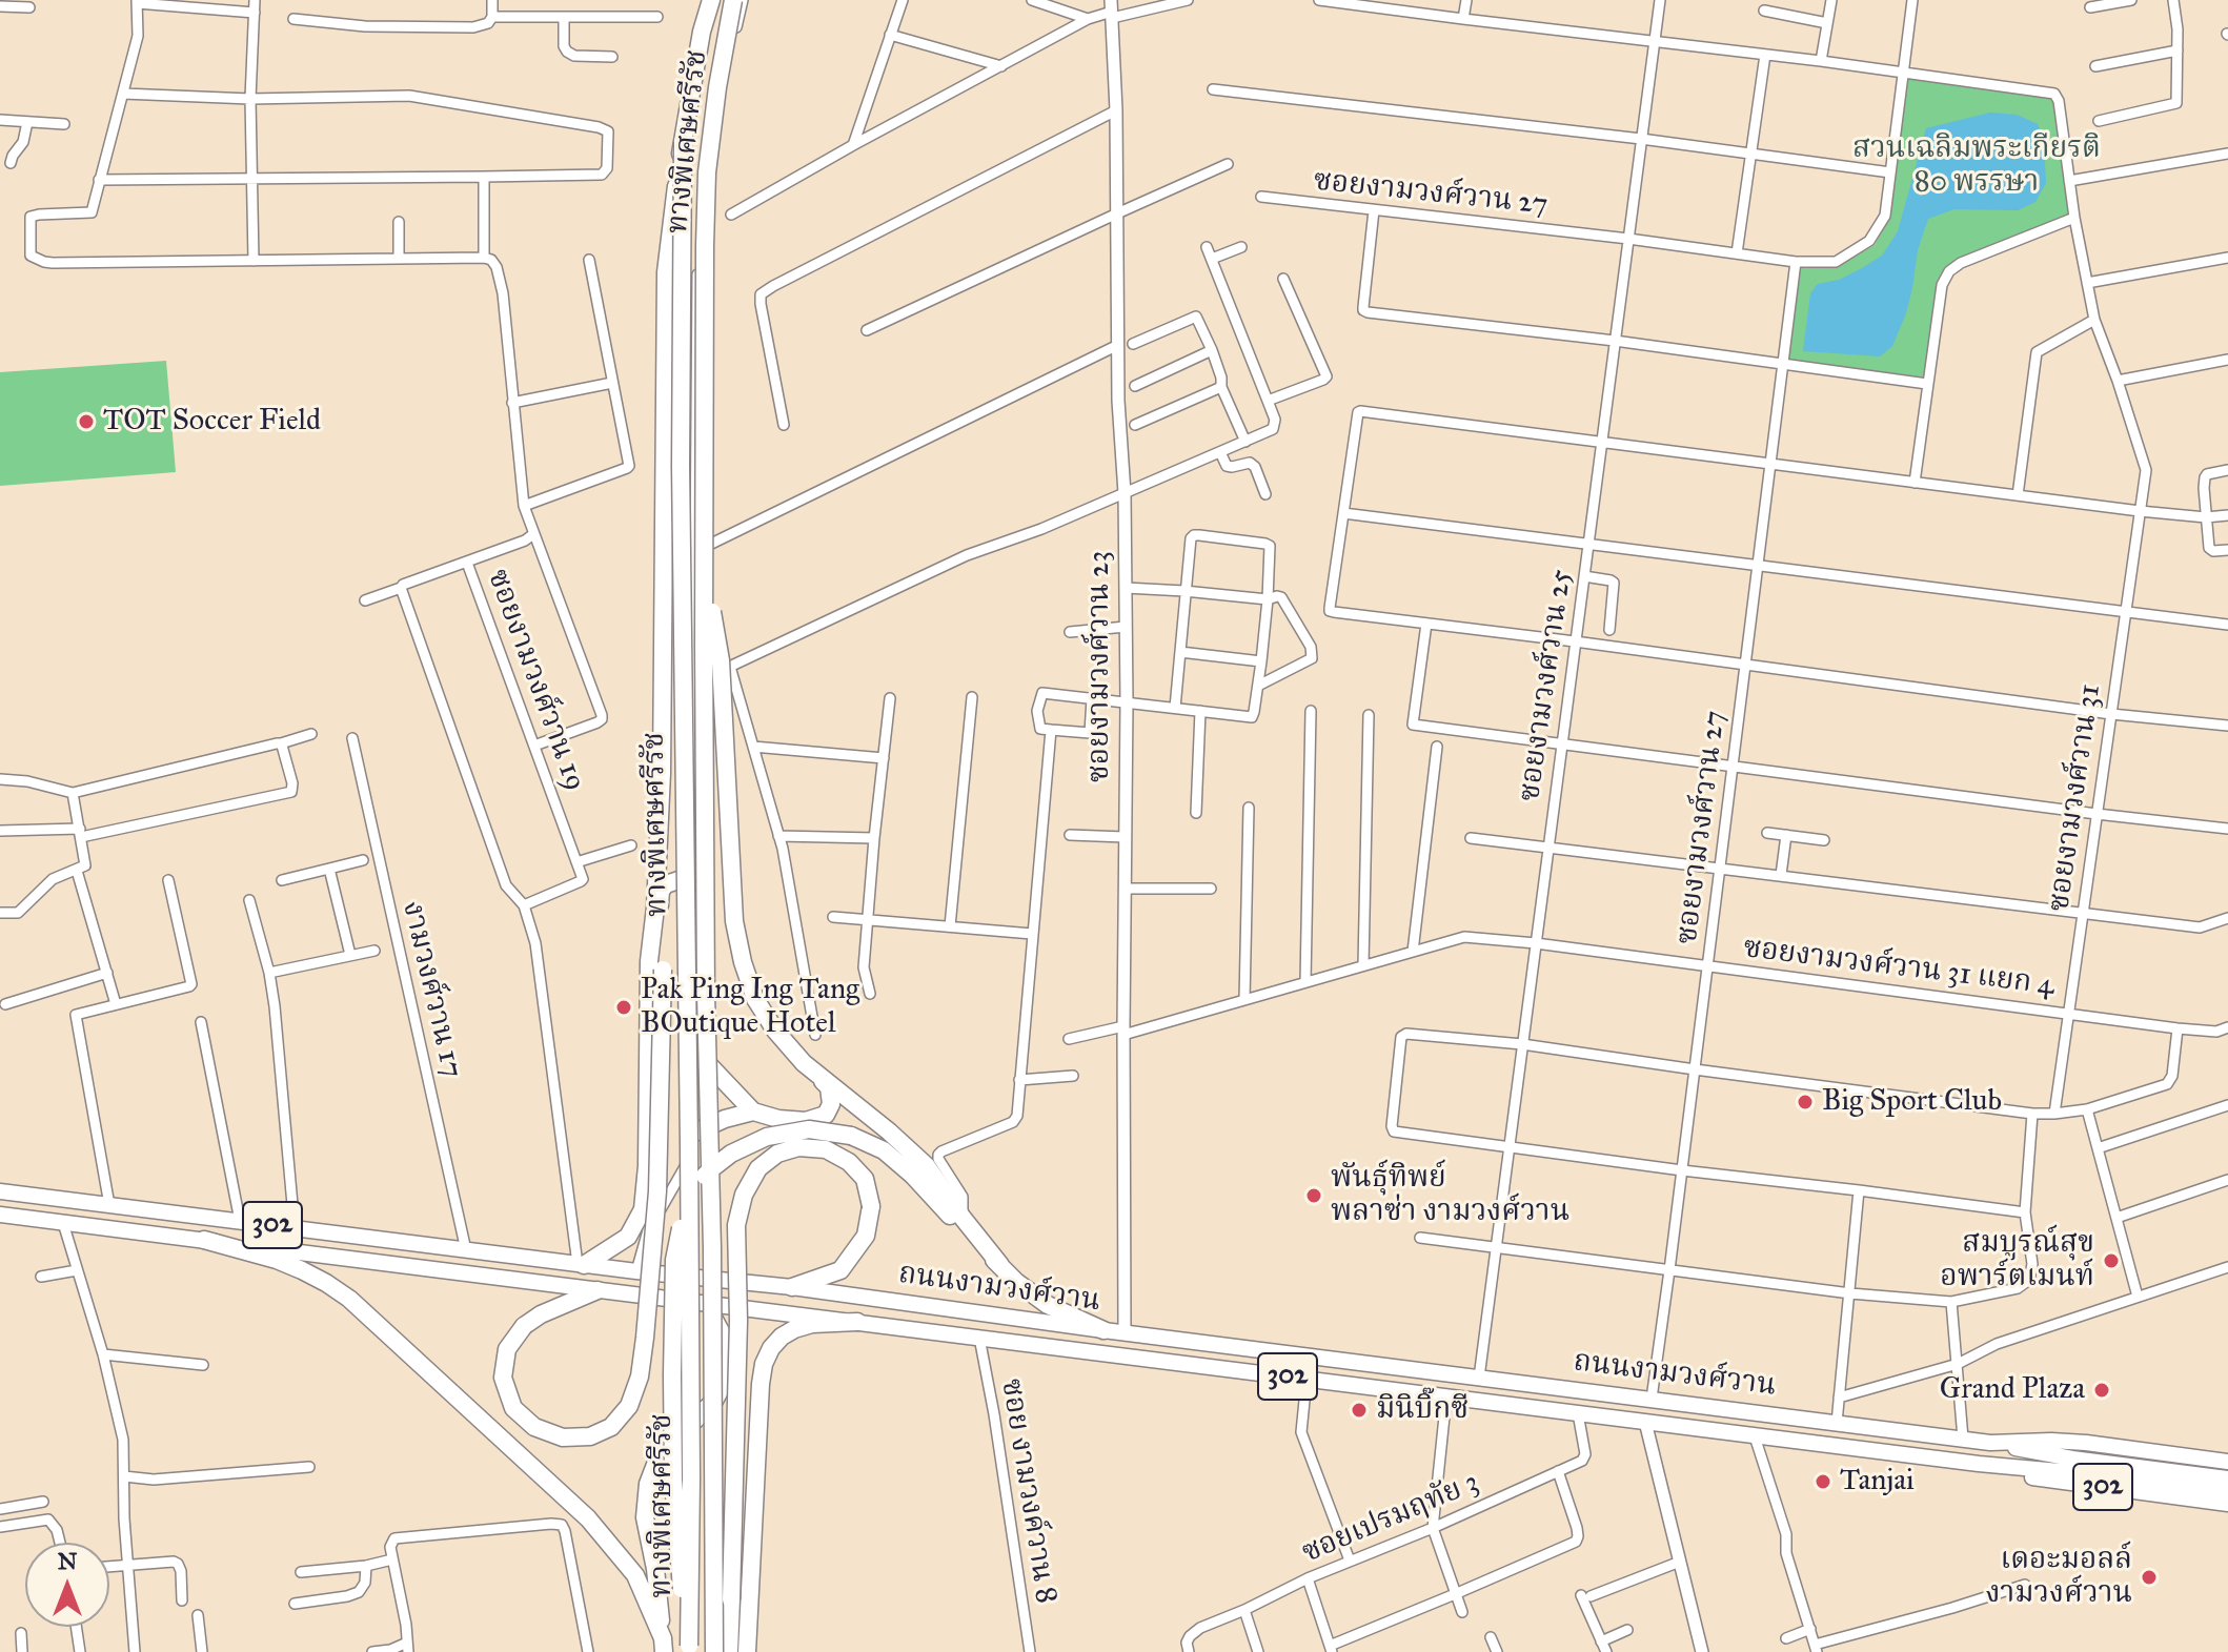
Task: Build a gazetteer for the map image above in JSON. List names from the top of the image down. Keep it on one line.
{"streets":{"highway":["ทางพิเศษศรีรัช"],"main road":["302","ถนนงามวงศ์วาน"],"street":["ซอยงามวงศ์วาน 27","ซอยงามวงศ์วาน 23","ซอยงามวงศ์วาน 19","ซอยงามวงศ์วาน 25","ซอยงามวงศ์วาน 31","ซอยงามวงศ์วาน 31 แยก 4","งามวงศ์วาน 17","ซอย งามวงค์วาน 8","ซอยเปรมฤทัย 3"]},"crossings":[["ซอยงามวงศ์วาน 27","ซอยงามวงศ์วาน 25"],["ซอยงามวงศ์วาน 27","ซอยงามวงศ์วาน 31"],["ซอยงามวงศ์วาน 27","ซอยงามวงศ์วาน 31 แยก 4"],["ซอยงามวงศ์วาน 27","ถนนงามวงศ์วาน"],["ซอยงามวงศ์วาน 23","ซอยงามวงศ์วาน 31 แยก 4"],["ซอยงามวงศ์วาน 23","ถนนงามวงศ์วาน"],["ซอยงามวงศ์วาน 25","ซอยงามวงศ์วาน 31 แยก 4"],["ซอยงามวงศ์วาน 25","ถนนงามวงศ์วาน"],["ซอยงามวงศ์วาน 31","ซอยงามวงศ์วาน 31 แยก 4"],["งามวงศ์วาน 17","ถนนงามวงศ์วาน"],["ถนนงามวงศ์วาน","ซอย งามวงค์วาน 8"],["ถนนงามวงศ์วาน","ซอยเปรมฤทัย 3"]],"parks":["สวนเฉลิมพระเกียรติ 80 พรรษา"],"places":["TOT Soccer Field","Pak Ping Ing Tang BOutique Hotel","Big Sport Club","พันธุ์ทิพย์ พลาซ่า งามวงศ์วาน","สมบูรณ์สุข อพาร์ตเมนท์","Grand Plaza","มินิบิ๊กซี","Tanjai","เดอะมอลล์ งามวงศ์วาน"],"north":"top"}
